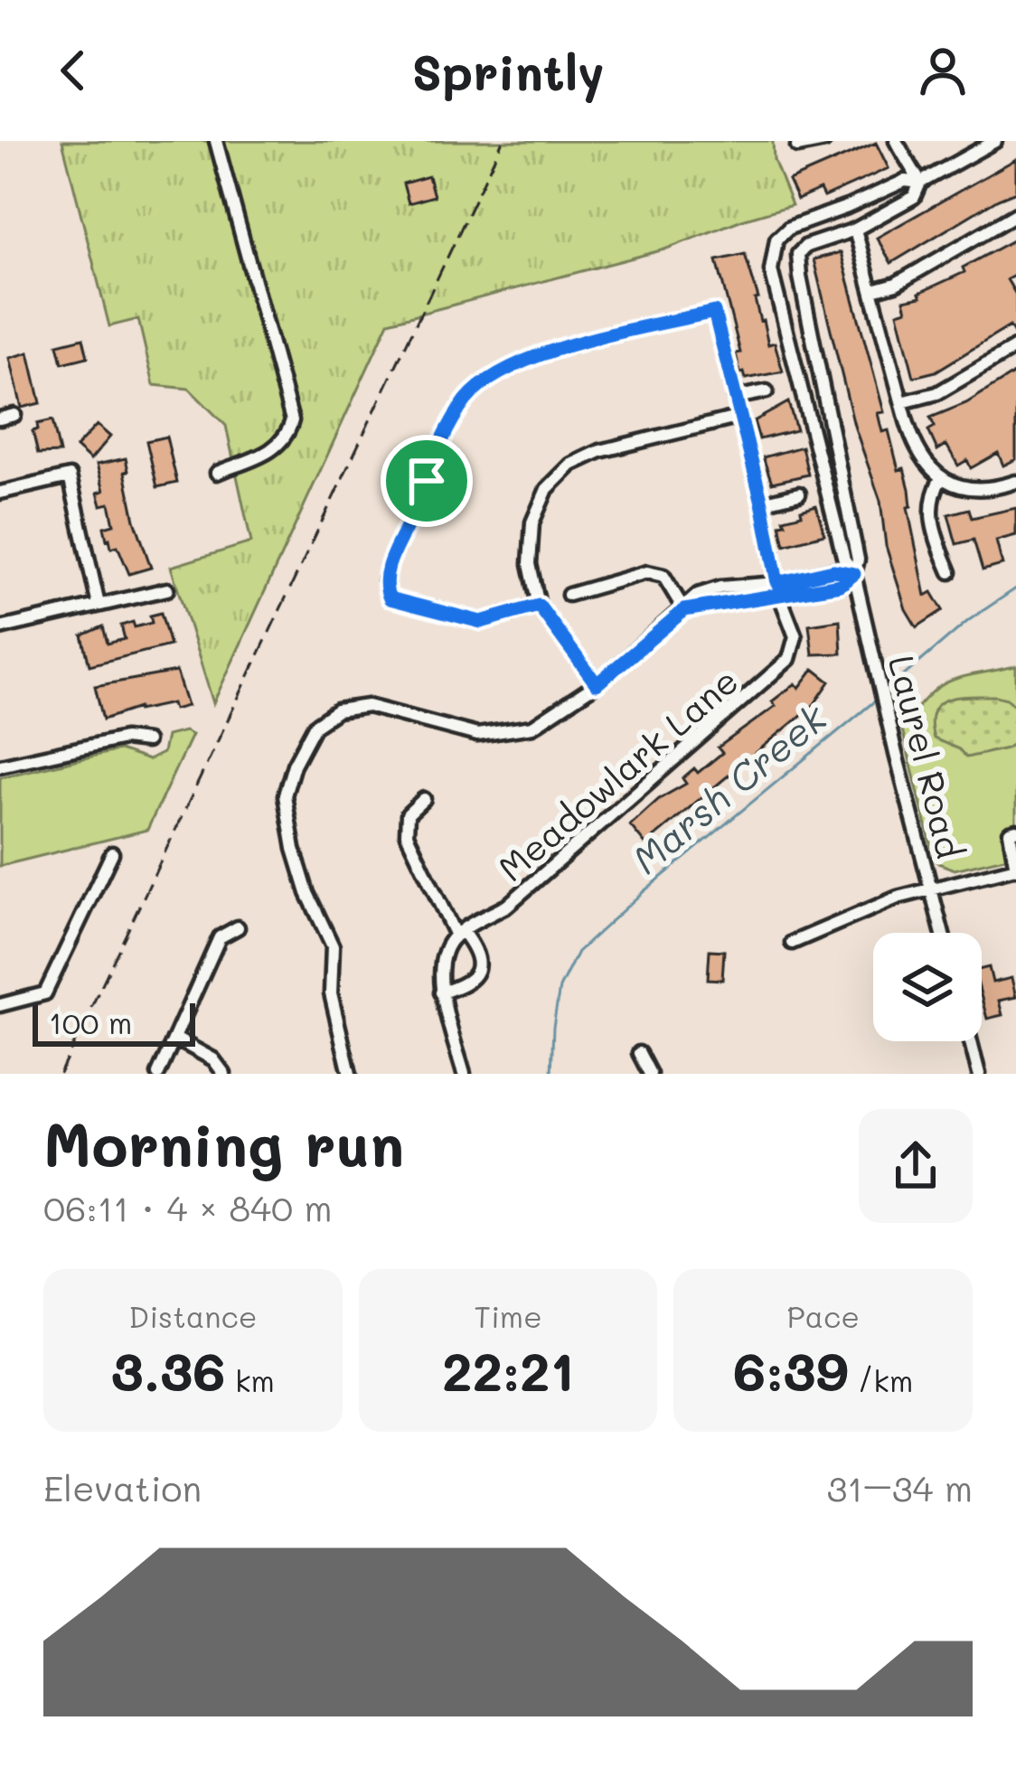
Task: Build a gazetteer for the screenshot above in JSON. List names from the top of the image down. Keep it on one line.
{"streets":{"street":["Laurel Road","Meadowlark Lane"]},"water":["Marsh Creek"],"scale_bar":"100 m","page":{"header":"Sprintly","scale":"100 m","heading":["Morning run","06:11 · 4 × 840 m"],"stats":[["Distance","3.36 km"],["Time","22:21"],["Pace","6:39 /km"]],"chart":["Elevation","31–34 m"]}}
